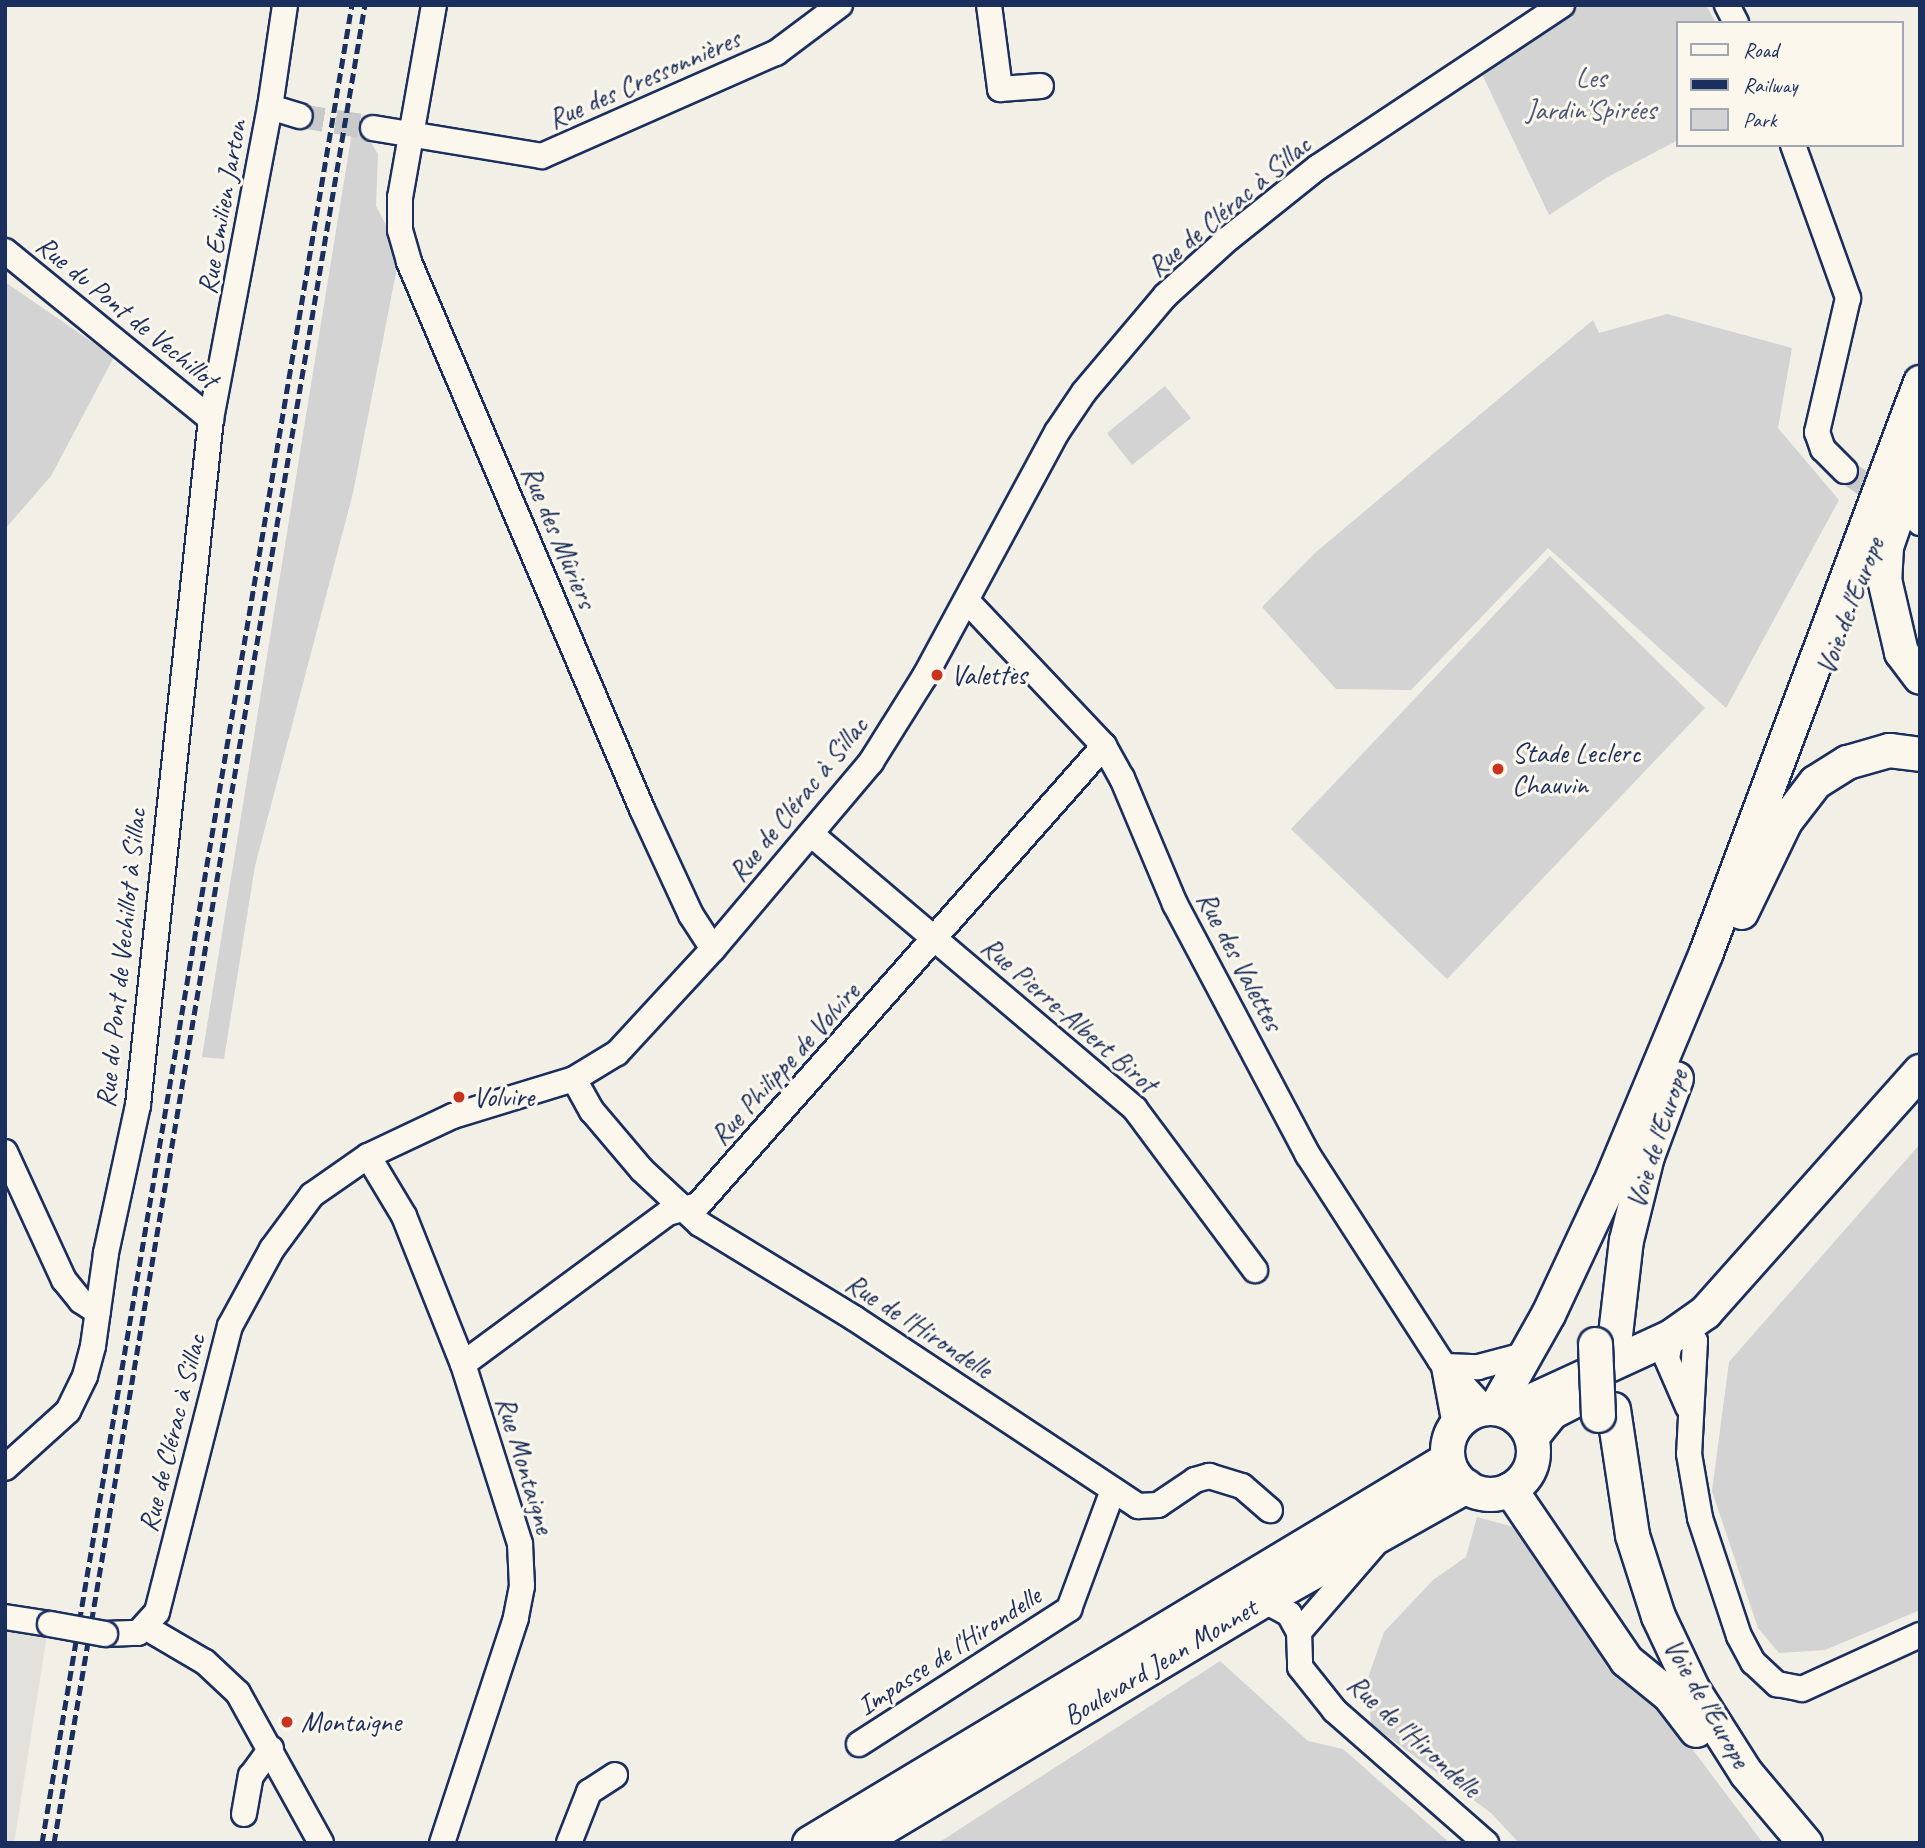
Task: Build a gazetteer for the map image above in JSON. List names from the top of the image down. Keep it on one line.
{"streets":{"main road":["Voie de l'Europe","Boulevard Jean Monnet"],"street":["Rue des Cressonnières","Rue de Clérac à Sillac","Rue Emilien Jarton","Rue du Pont de Vechillot","Rue des Mûriers","Rue du Pont de Vechillot à Sillac","Rue des Valettes","Rue Pierre-Albert Birot","Rue Philippe de Volvire","Rue de l'Hirondelle","Rue Montaigne","Impasse de l'Hirondelle"]},"crossings":[["Rue des Cressonnières","Rue des Mûriers"],["Rue de Clérac à Sillac","Rue des Mûriers"],["Rue de Clérac à Sillac","Rue des Valettes"],["Rue de Clérac à Sillac","Rue Pierre-Albert Birot"],["Rue de Clérac à Sillac","Rue de l'Hirondelle"],["Rue de Clérac à Sillac","Rue Montaigne"],["Rue Emilien Jarton","Rue du Pont de Vechillot"],["Rue Emilien Jarton","Rue du Pont de Vechillot à Sillac"],["Rue du Pont de Vechillot","Rue du Pont de Vechillot à Sillac"],["Rue des Valettes","Rue Philippe de Volvire"],["Rue des Valettes","Boulevard Jean Monnet"],["Rue Pierre-Albert Birot","Rue Philippe de Volvire"],["Rue Philippe de Volvire","Rue de l'Hirondelle"],["Rue Philippe de Volvire","Rue Montaigne"],["Rue de l'Hirondelle","Impasse de l'Hirondelle"]],"parks":["Les Jardin'Spirées"],"places":["Valettes","Stade Leclerc Chauvin","Volvire","Montaigne"],"legend":["Road","Railway","Park"]}
